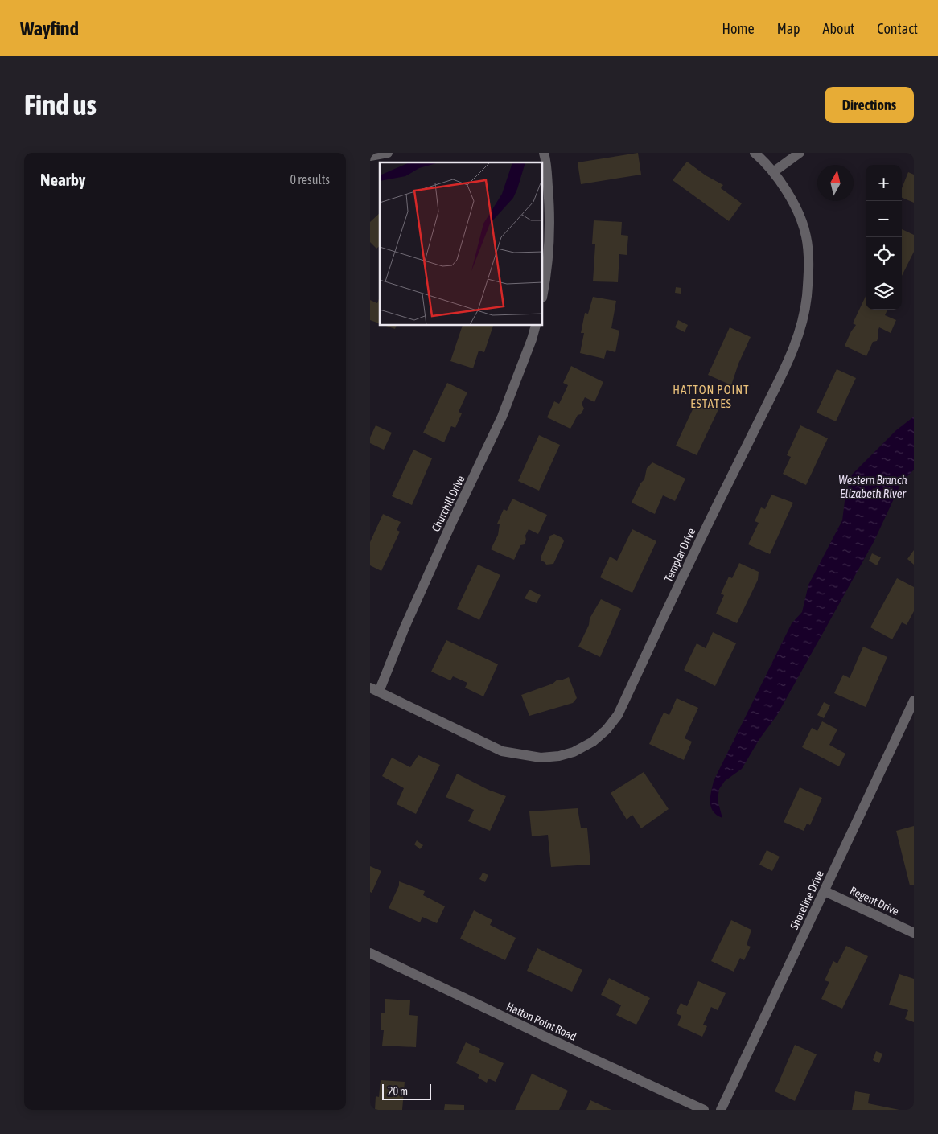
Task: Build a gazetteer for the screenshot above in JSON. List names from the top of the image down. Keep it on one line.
{"streets":{"street":["Churchill Drive","Templar Drive","Shoreline Drive","Regent Drive","Hatton Point Road"]},"crossings":[["Churchill Drive","Templar Drive"],["Shoreline Drive","Regent Drive"]],"districts":["HATTON POINT ESTATES"],"water":["Western Branch Elizabeth River"],"scale_bar":"20 m","north":"top","page":{"header":"Wayfind","nav":["Home","Map","About","Contact"],"buttons":"Directions","title":"Find us","heading":["Nearby","0 results"],"map_buttons":["+","−"],"scale":"20 m"}}
